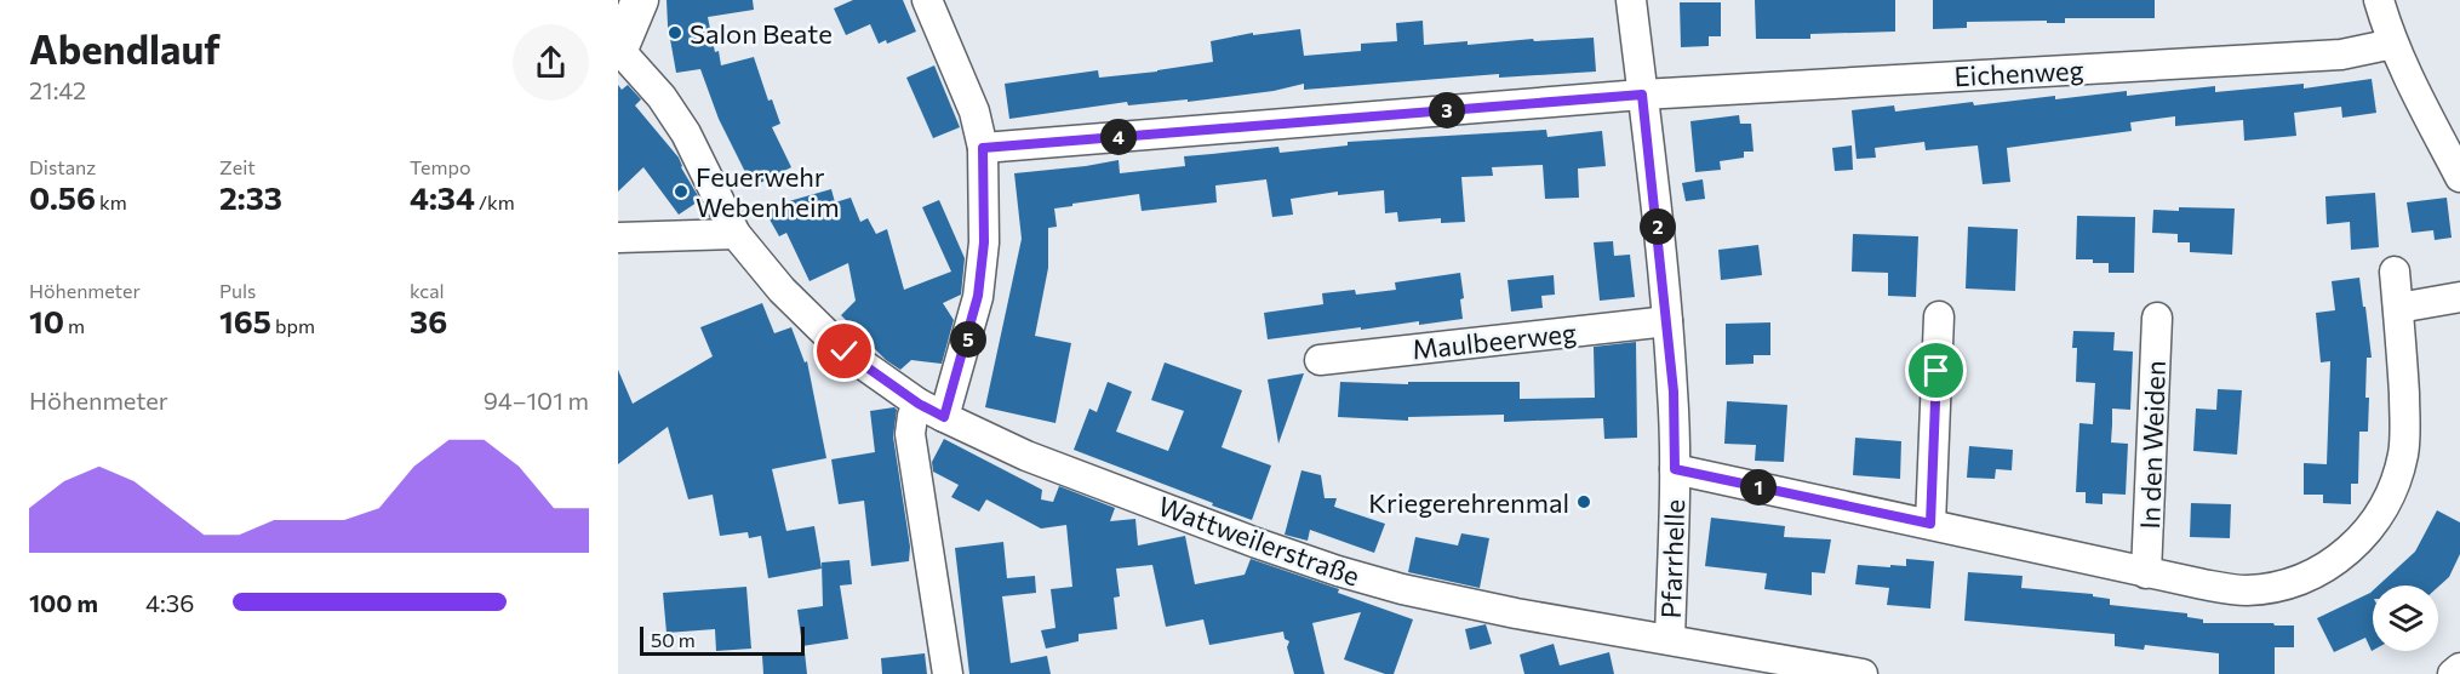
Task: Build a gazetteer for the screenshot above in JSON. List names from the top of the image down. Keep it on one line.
{"streets":{"street":["Eichenweg","Maulbeerweg","In den Weiden","Wattweilerstraße","Pfarrhelle"]},"crossings":[["Eichenweg","Pfarrhelle"],["Maulbeerweg","Pfarrhelle"],["In den Weiden","Pfarrhelle"],["Wattweilerstraße","Pfarrhelle"]],"places":["Salon Beate","Feuerwehr Webenheim","Kriegerehrenmal"],"scale_bar":"50 m","page":{"heading":["Abendlauf","21:42"],"pins":["3","4","2","5","1"],"stats":[["Distanz","0.56 km"],["Zeit","2:33"],["Tempo","4:34 /km"],["Höhenmeter","10 m"],["Puls","165 bpm"],["kcal","36"]],"chart":["Höhenmeter","94–101 m"],"list":[{"name":"100 m","note":"4:36"}],"scale":"50 m"}}
